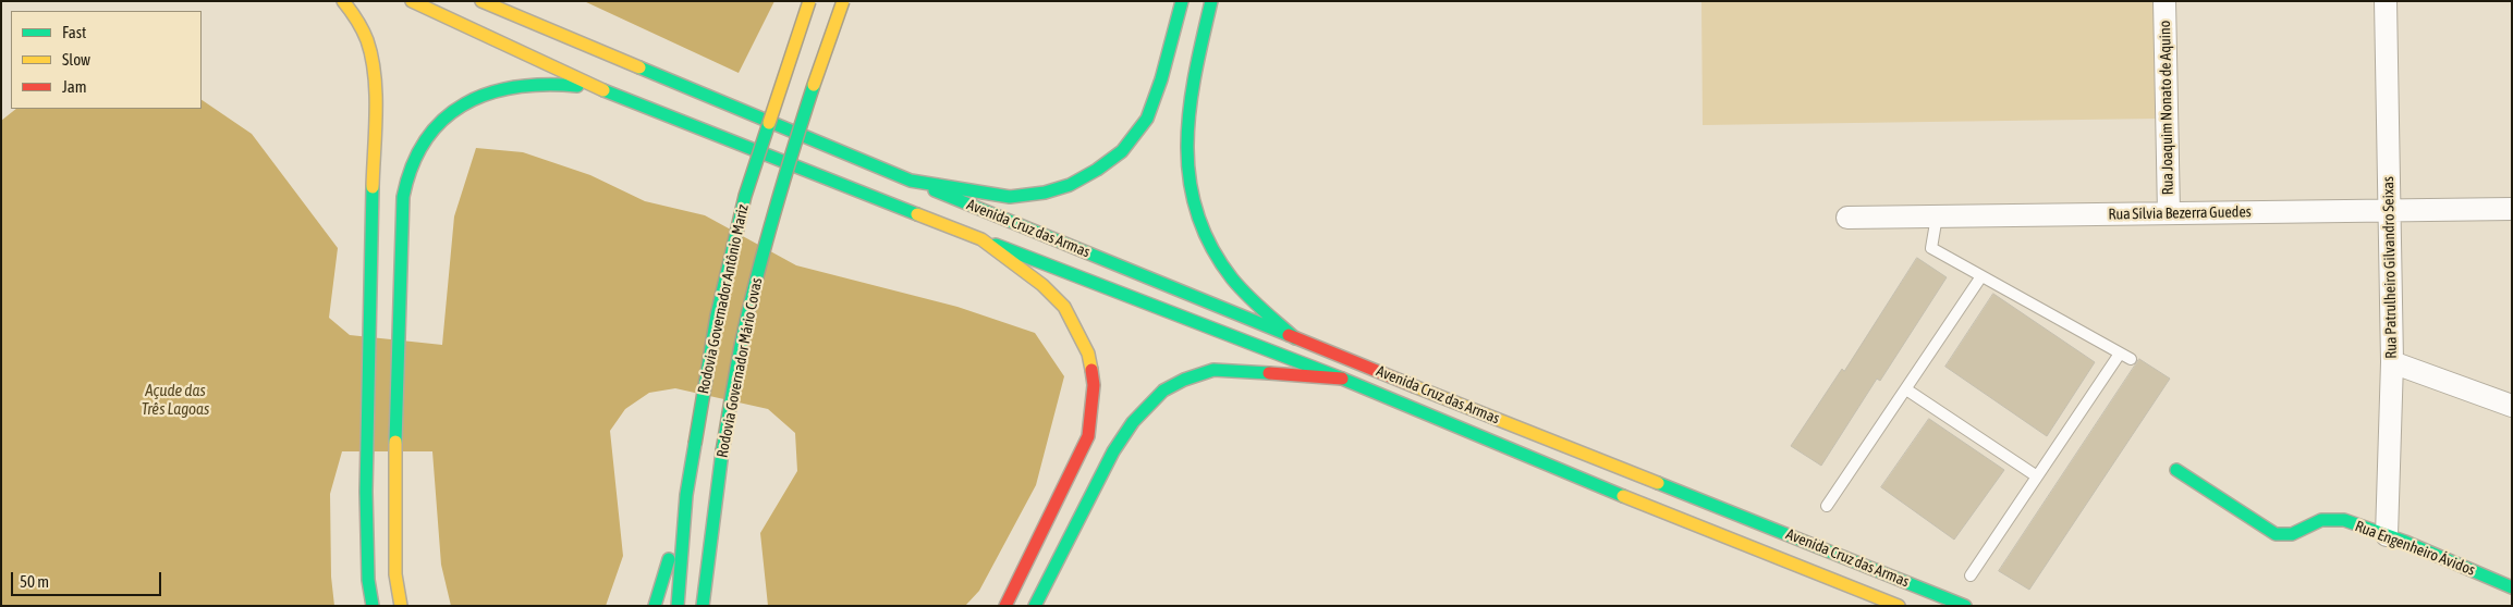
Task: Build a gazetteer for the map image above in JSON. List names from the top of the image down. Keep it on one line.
{"streets":{"main road":["Avenida Cruz das Armas","Rodovia Governador Antônio Mariz","Rodovia Governador Mário Covas","Rua Engenheiro Ávidos"],"street":["Rua Joaquim Nonato de Aquino","Rua Sílvia Bezerra Guedes","Rua Patrulheiro Gilvandro Seixas"]},"crossings":[["Rua Joaquim Nonato de Aquino","Rua Sílvia Bezerra Guedes"],["Rua Sílvia Bezerra Guedes","Rua Patrulheiro Gilvandro Seixas"],["Rua Patrulheiro Gilvandro Seixas","Rua Engenheiro Ávidos"]],"water":["Açude das Três Lagoas"],"legend":["Fast","Slow","Jam"],"scale_bar":"50 m"}
